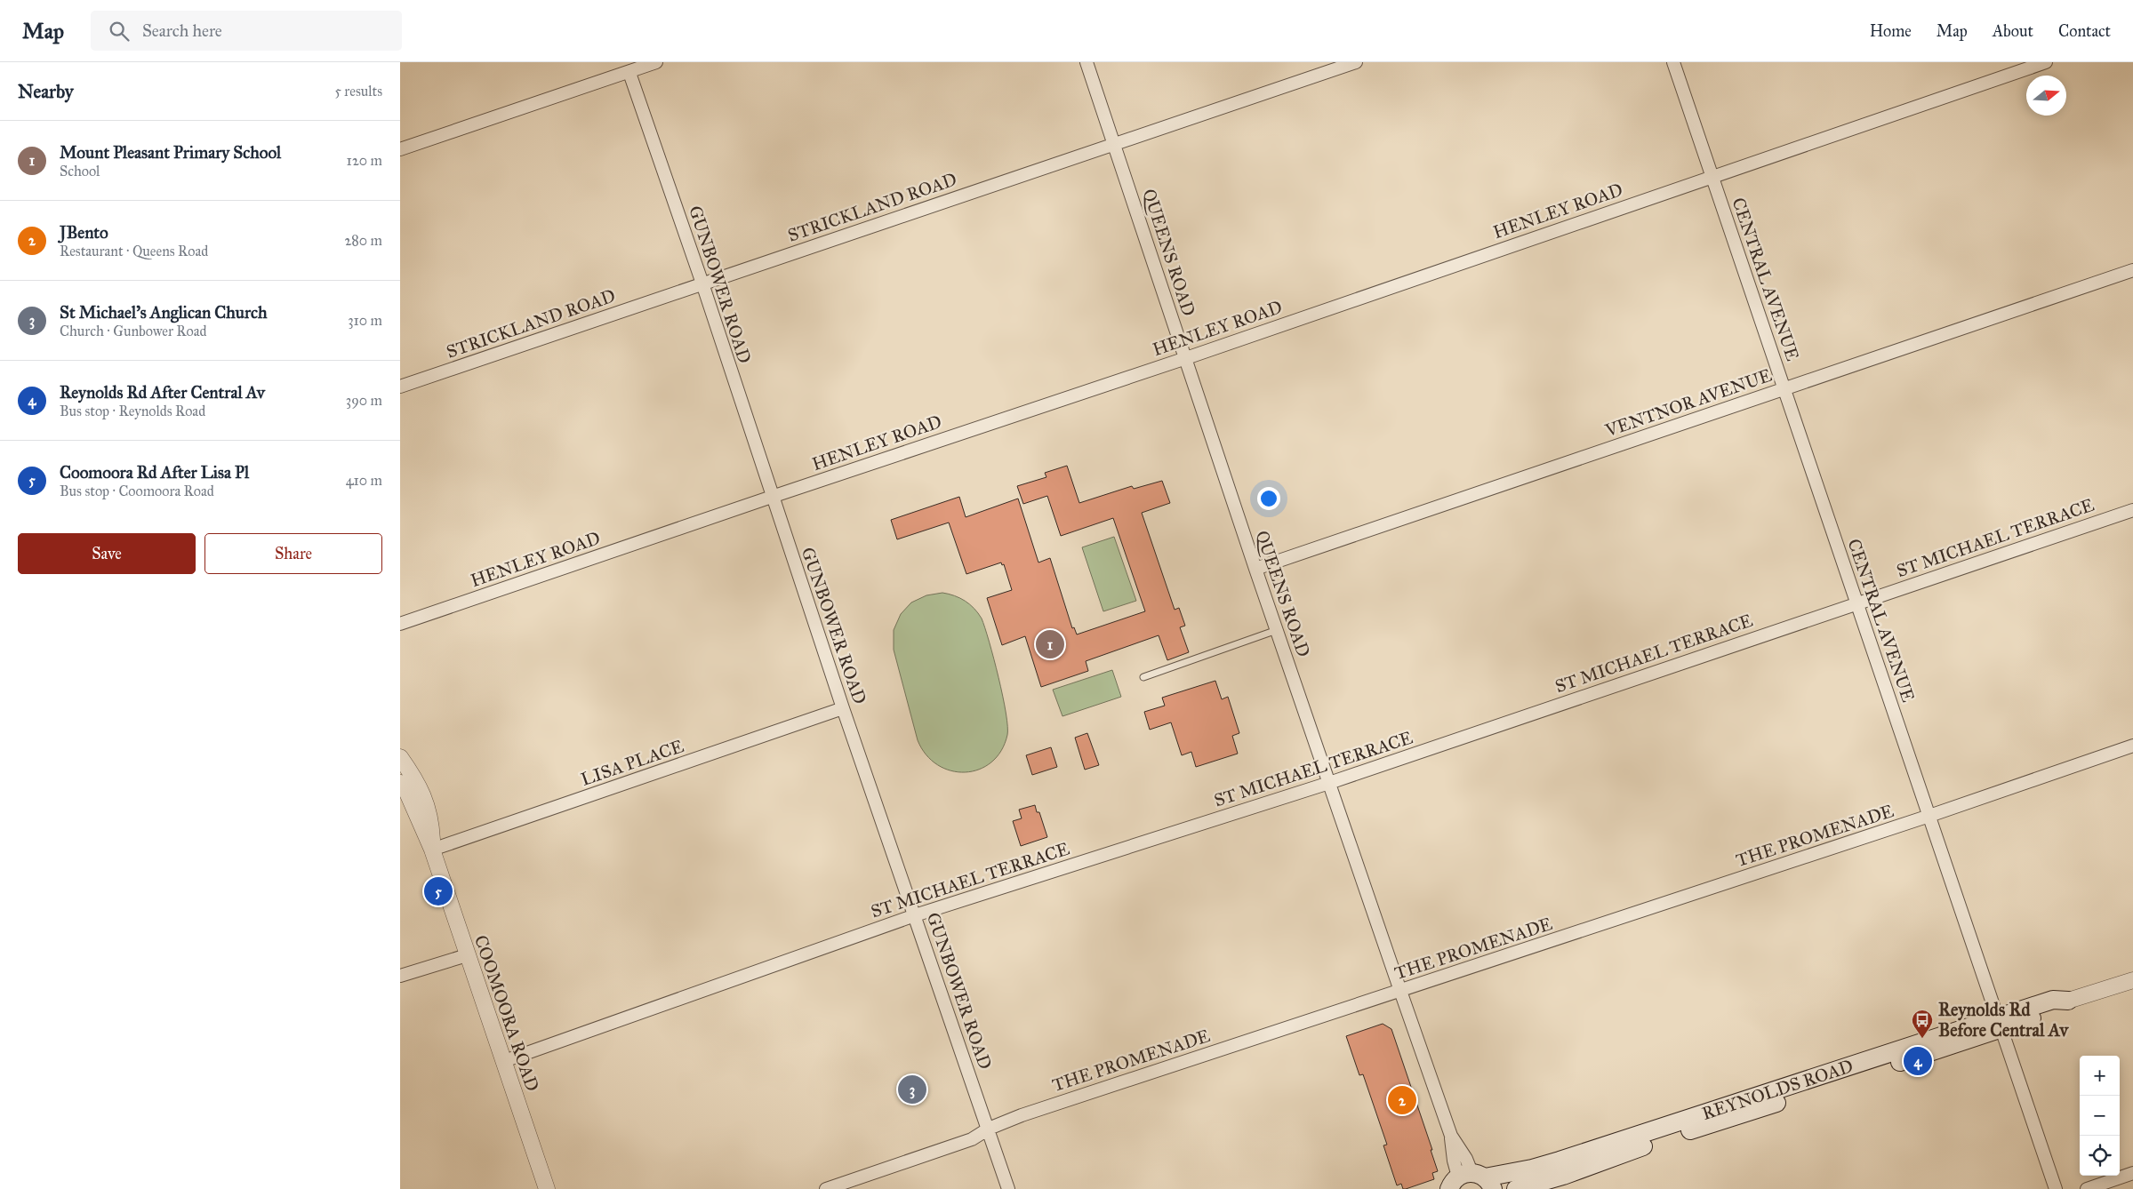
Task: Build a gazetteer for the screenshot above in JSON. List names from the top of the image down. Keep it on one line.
{"streets":{"main road":["REYNOLDS ROAD"],"street":["STRICKLAND ROAD","HENLEY ROAD","QUEENS ROAD","CENTRAL AVENUE","GUNBOWER ROAD","VENTNOR AVENUE","ST MICHAEL TERRACE","LISA PLACE","THE PROMENADE","COOMOORA ROAD"]},"crossings":[["STRICKLAND ROAD","QUEENS ROAD"],["STRICKLAND ROAD","GUNBOWER ROAD"],["HENLEY ROAD","QUEENS ROAD"],["HENLEY ROAD","CENTRAL AVENUE"],["HENLEY ROAD","GUNBOWER ROAD"],["QUEENS ROAD","VENTNOR AVENUE"],["QUEENS ROAD","ST MICHAEL TERRACE"],["QUEENS ROAD","THE PROMENADE"],["QUEENS ROAD","REYNOLDS ROAD"],["CENTRAL AVENUE","VENTNOR AVENUE"],["CENTRAL AVENUE","ST MICHAEL TERRACE"],["CENTRAL AVENUE","THE PROMENADE"],["CENTRAL AVENUE","REYNOLDS ROAD"],["GUNBOWER ROAD","ST MICHAEL TERRACE"],["GUNBOWER ROAD","LISA PLACE"],["GUNBOWER ROAD","THE PROMENADE"],["ST MICHAEL TERRACE","COOMOORA ROAD"],["LISA PLACE","COOMOORA ROAD"]],"places":{"bus stop":["Reynolds Rd Before Central Av"]},"north":"right","page":{"header":"Map","search":"Search here","nav":["Home","Map","About","Contact"],"heading":["Nearby","5 results"],"list":[{"mark":"1","name":"Mount Pleasant Primary School","note":"School","value":"120 m"},{"mark":"2","name":"JBento","note":"Restaurant · Queens Road","value":"280 m"},{"mark":"3","name":"St Michael's Anglican Church","note":"Church · Gunbower Road","value":"310 m"},{"mark":"4","name":"Reynolds Rd After Central Av","note":"Bus stop · Reynolds Road","value":"390 m"},{"mark":"5","name":"Coomoora Rd After Lisa Pl","note":"Bus stop · Coomoora Road","value":"410 m"}],"buttons":["Save","Share"],"pins":["1","5","4","3","2"],"map_buttons":["+","−"]}}
